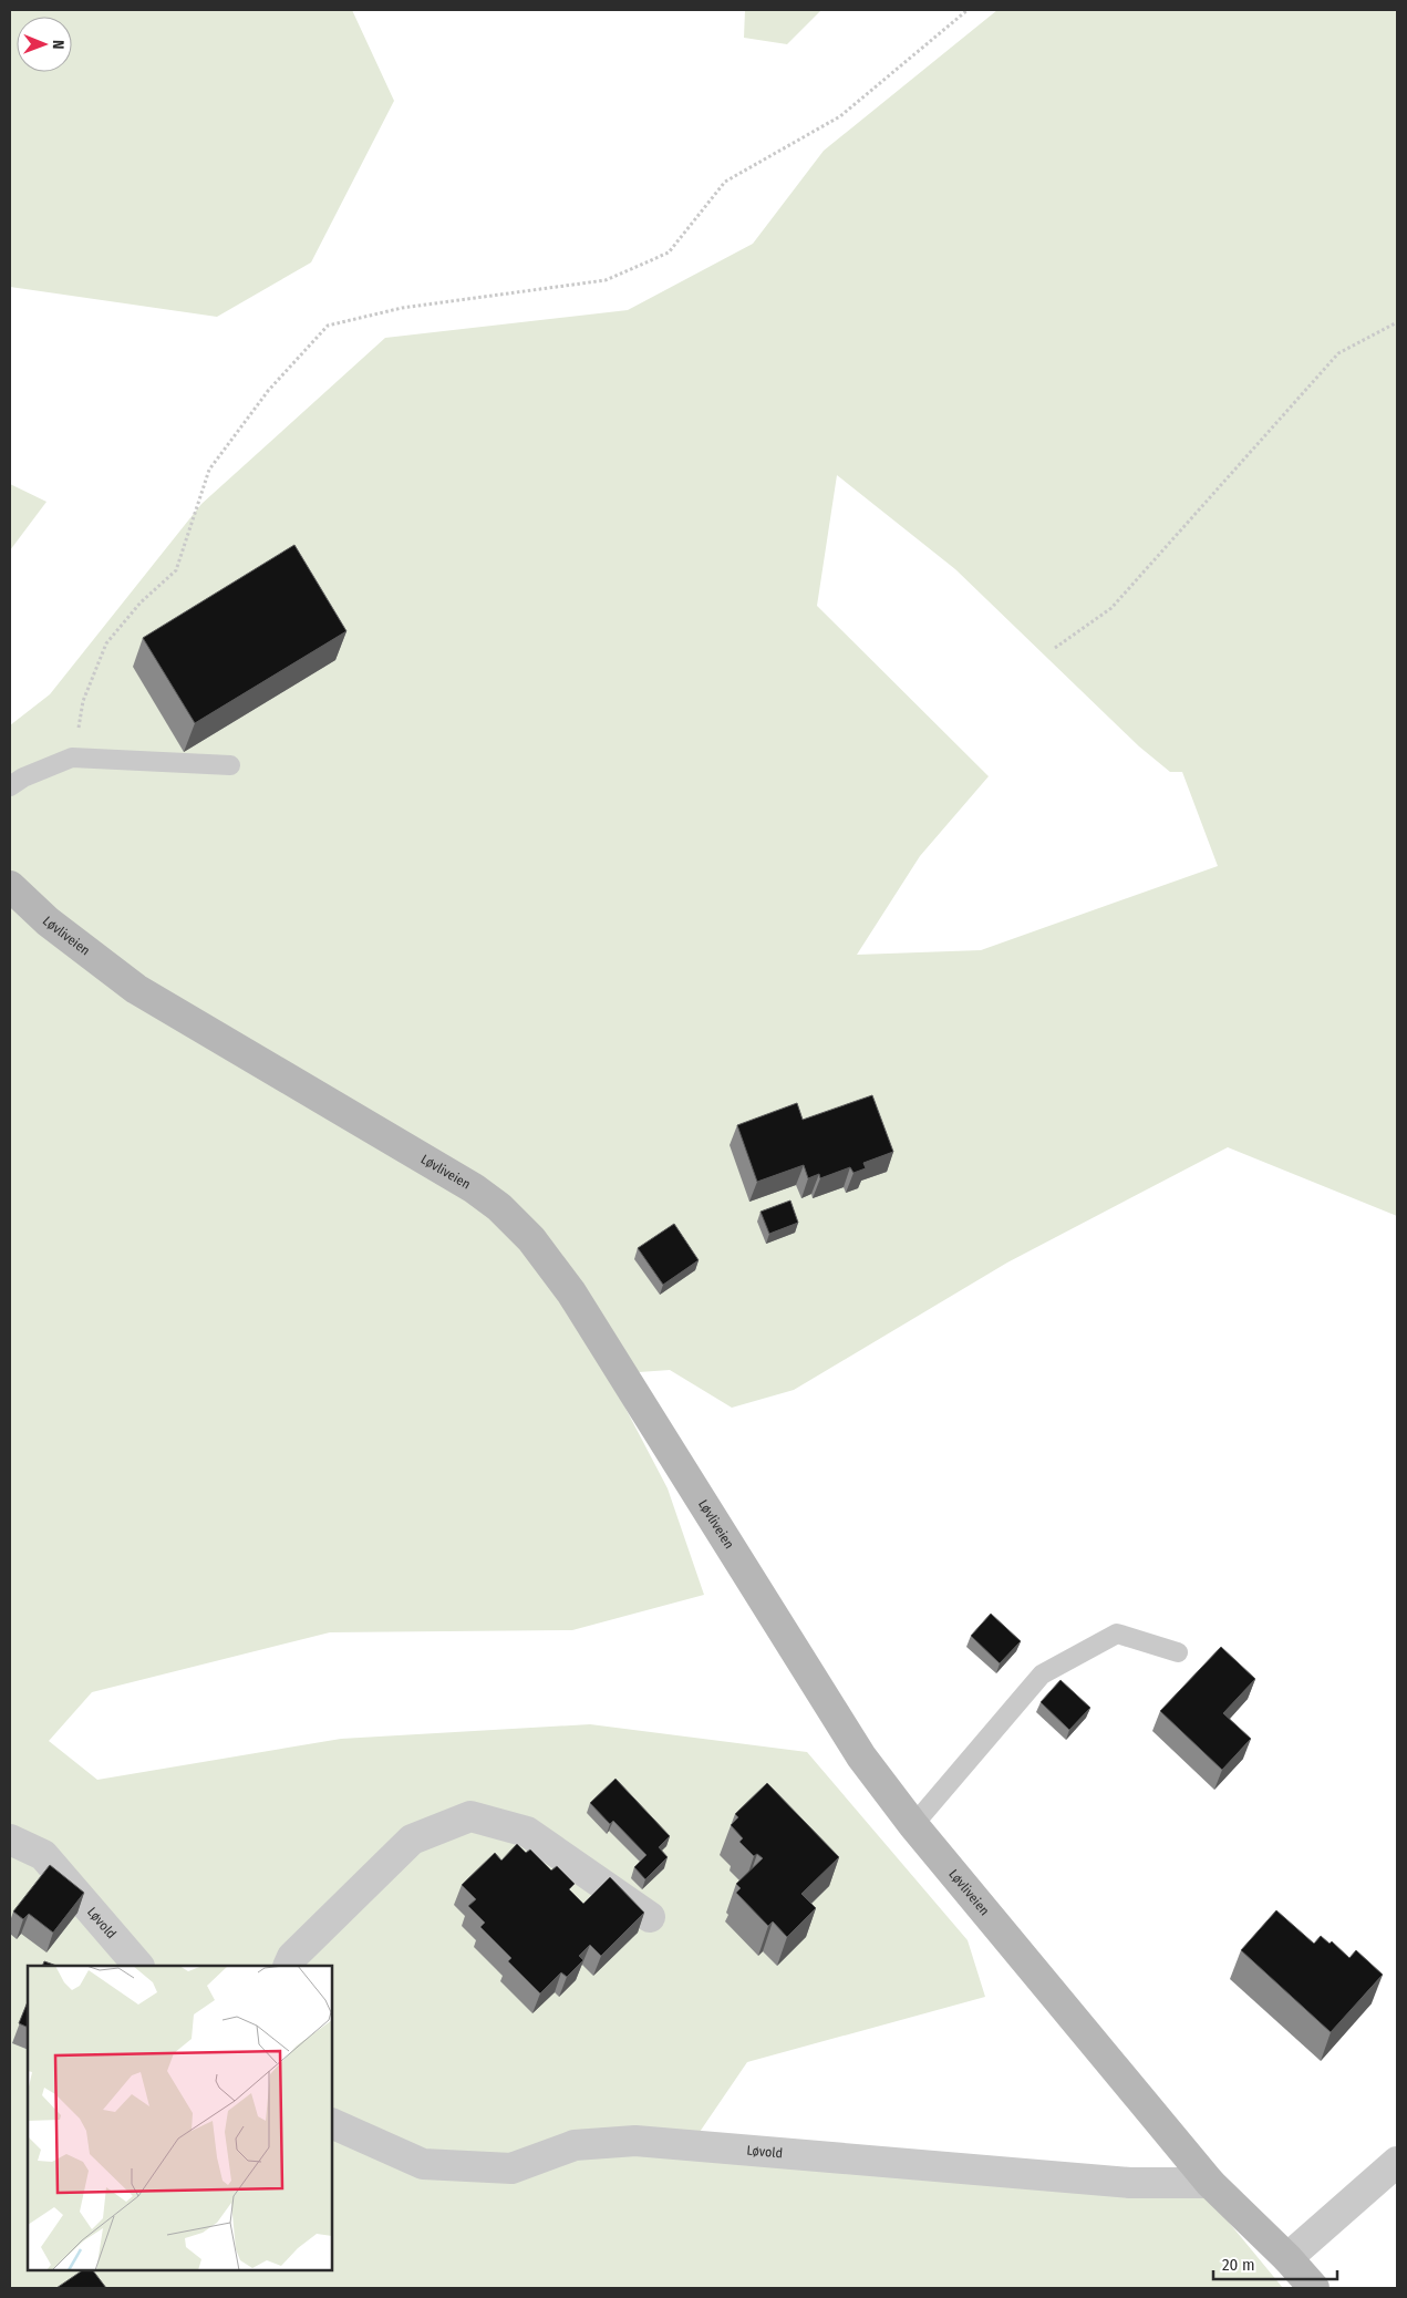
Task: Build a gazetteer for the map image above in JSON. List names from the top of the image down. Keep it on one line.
{"streets":{"main road":["Løvliveien"],"street":["Løvold"]},"crossings":[["Løvliveien","Løvold"]],"scale_bar":"20 m","north":"right"}
